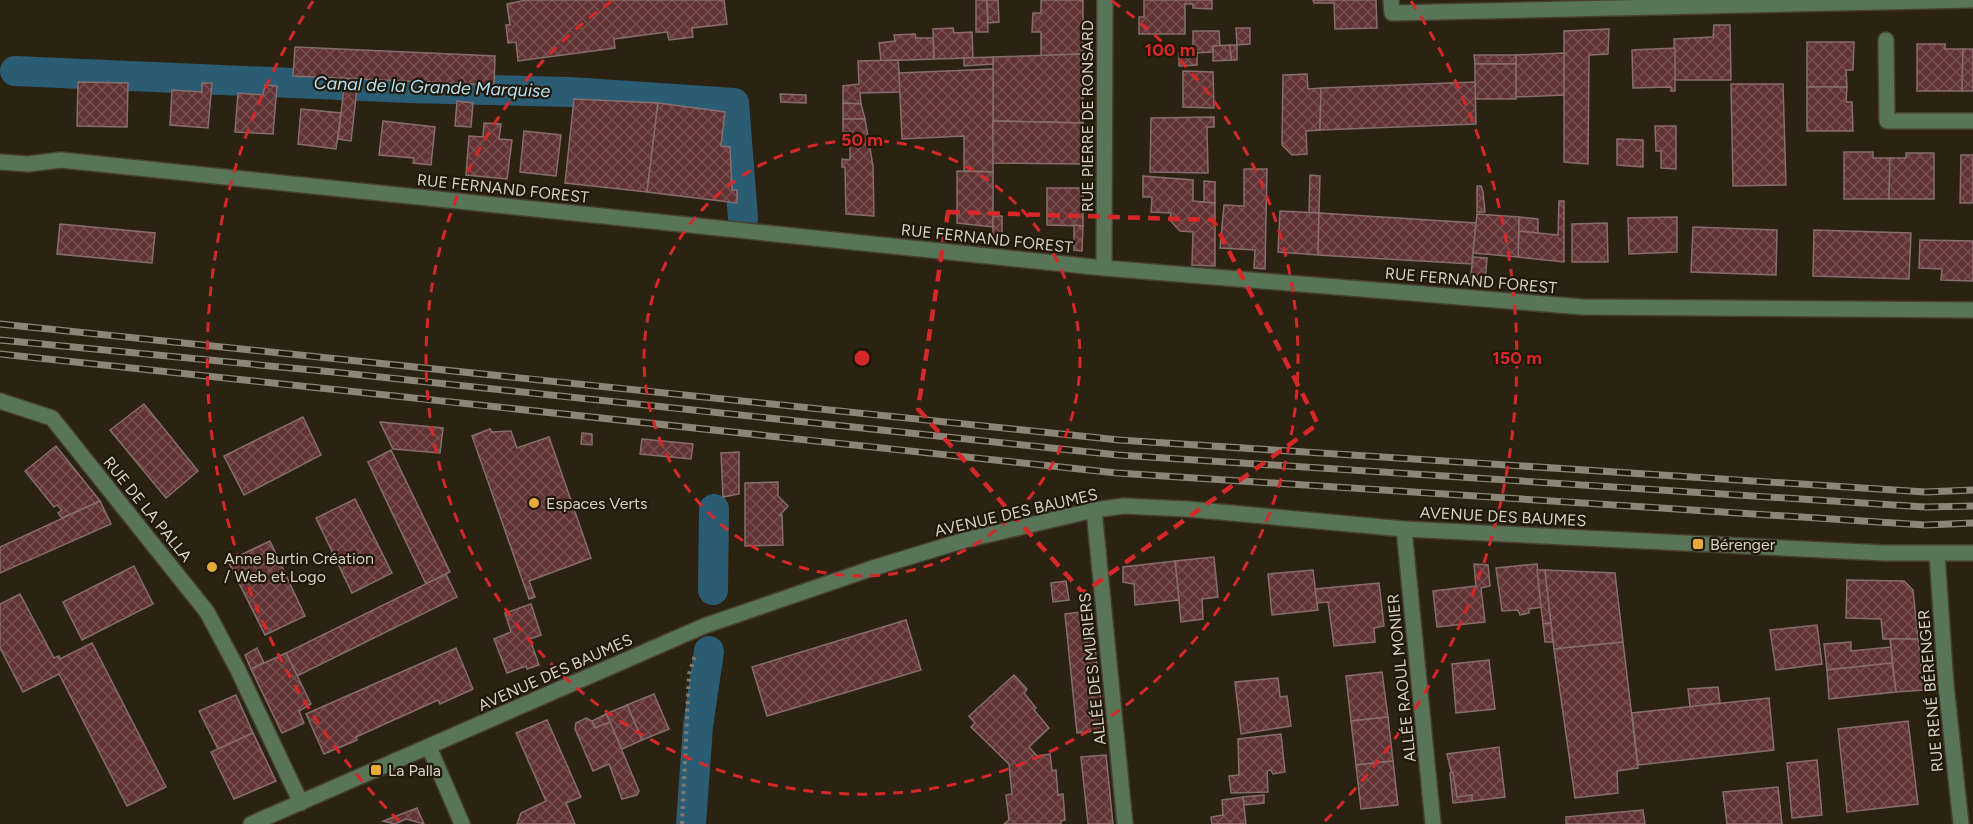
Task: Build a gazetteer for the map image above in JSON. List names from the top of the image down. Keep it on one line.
{"streets":{"street":["RUE PIERRE DE RONSARD","RUE FERNAND FOREST","RUE DE LA PALLA","AVENUE DES BAUMES","ALLÉE DES MURIERS","ALLÉE RAOUL MONIER","RUE RENÉ BÉRENGER"]},"crossings":[["RUE PIERRE DE RONSARD","RUE FERNAND FOREST"],["RUE DE LA PALLA","AVENUE DES BAUMES"],["AVENUE DES BAUMES","ALLÉE DES MURIERS"],["AVENUE DES BAUMES","ALLÉE RAOUL MONIER"],["AVENUE DES BAUMES","RUE RENÉ BÉRENGER"]],"water":["Canal de la Grande Marquise"],"places":{"other":["Espaces Verts","Anne Burtin Création / Web et Logo"],"transit":["Bérenger","La Palla"]},"rings":["100 m","50 m","150 m"]}
